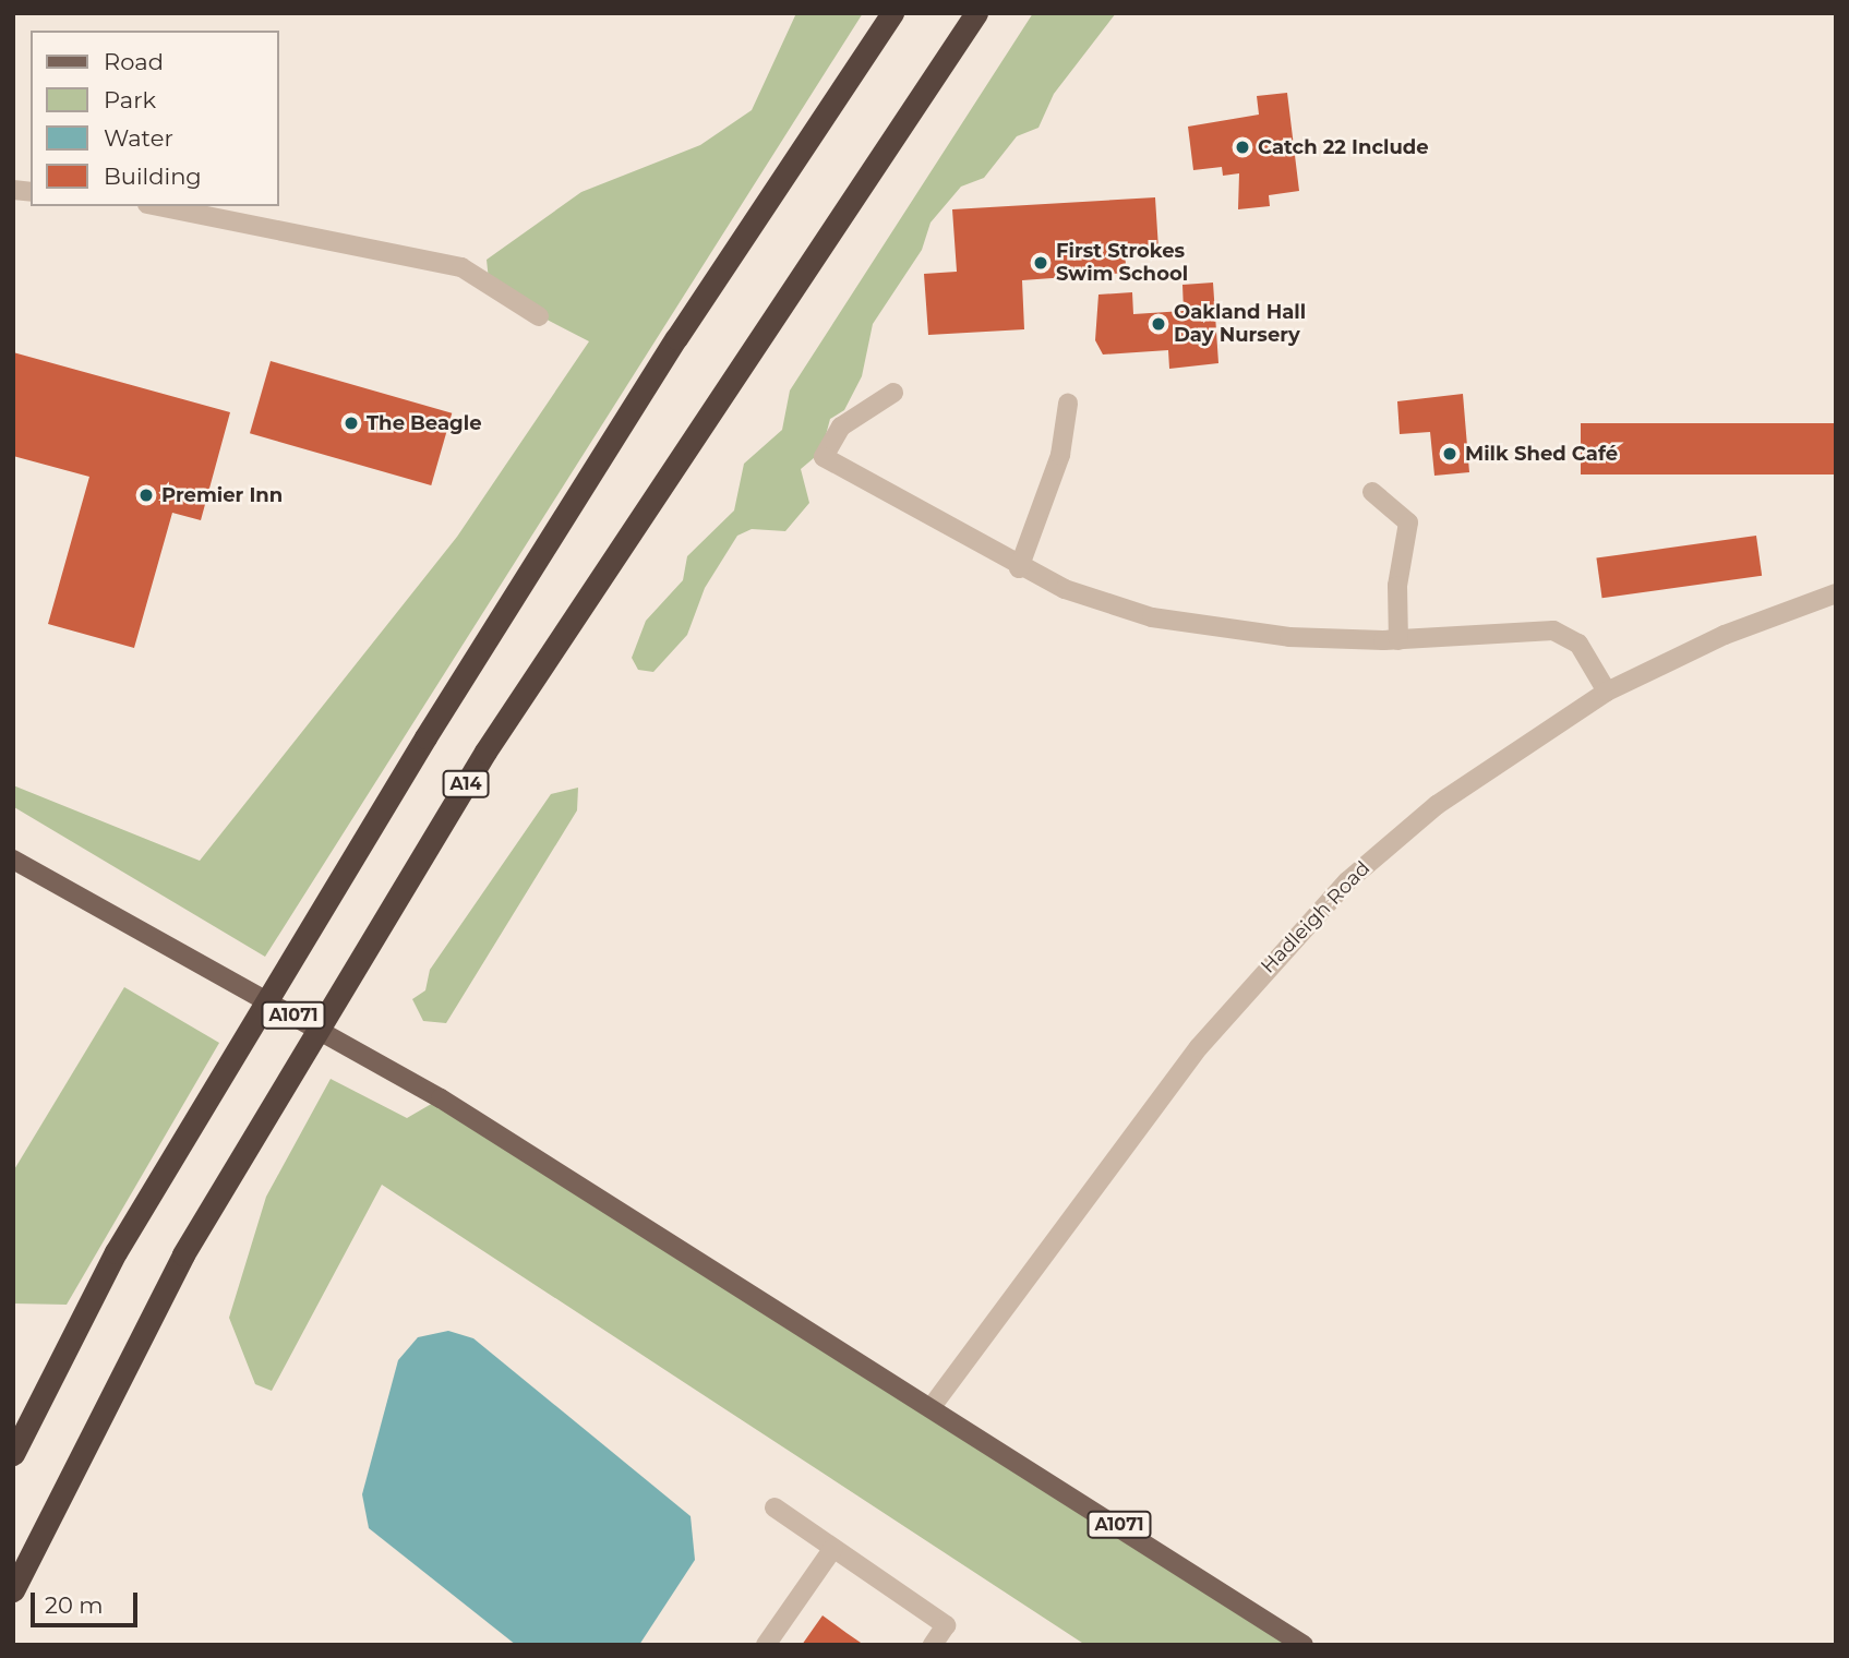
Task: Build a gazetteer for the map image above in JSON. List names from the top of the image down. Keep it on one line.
{"streets":{"highway":["A14"],"main road":["A1071"],"street":["Hadleigh Road"]},"crossings":[["Hadleigh Road","A1071"]],"places":["Catch 22 Include","First Strokes Swim School","Oakland Hall Day Nursery","The Beagle","Milk Shed Café","Premier Inn"],"legend":["Road","Park","Water","Building"],"scale_bar":"20 m"}
